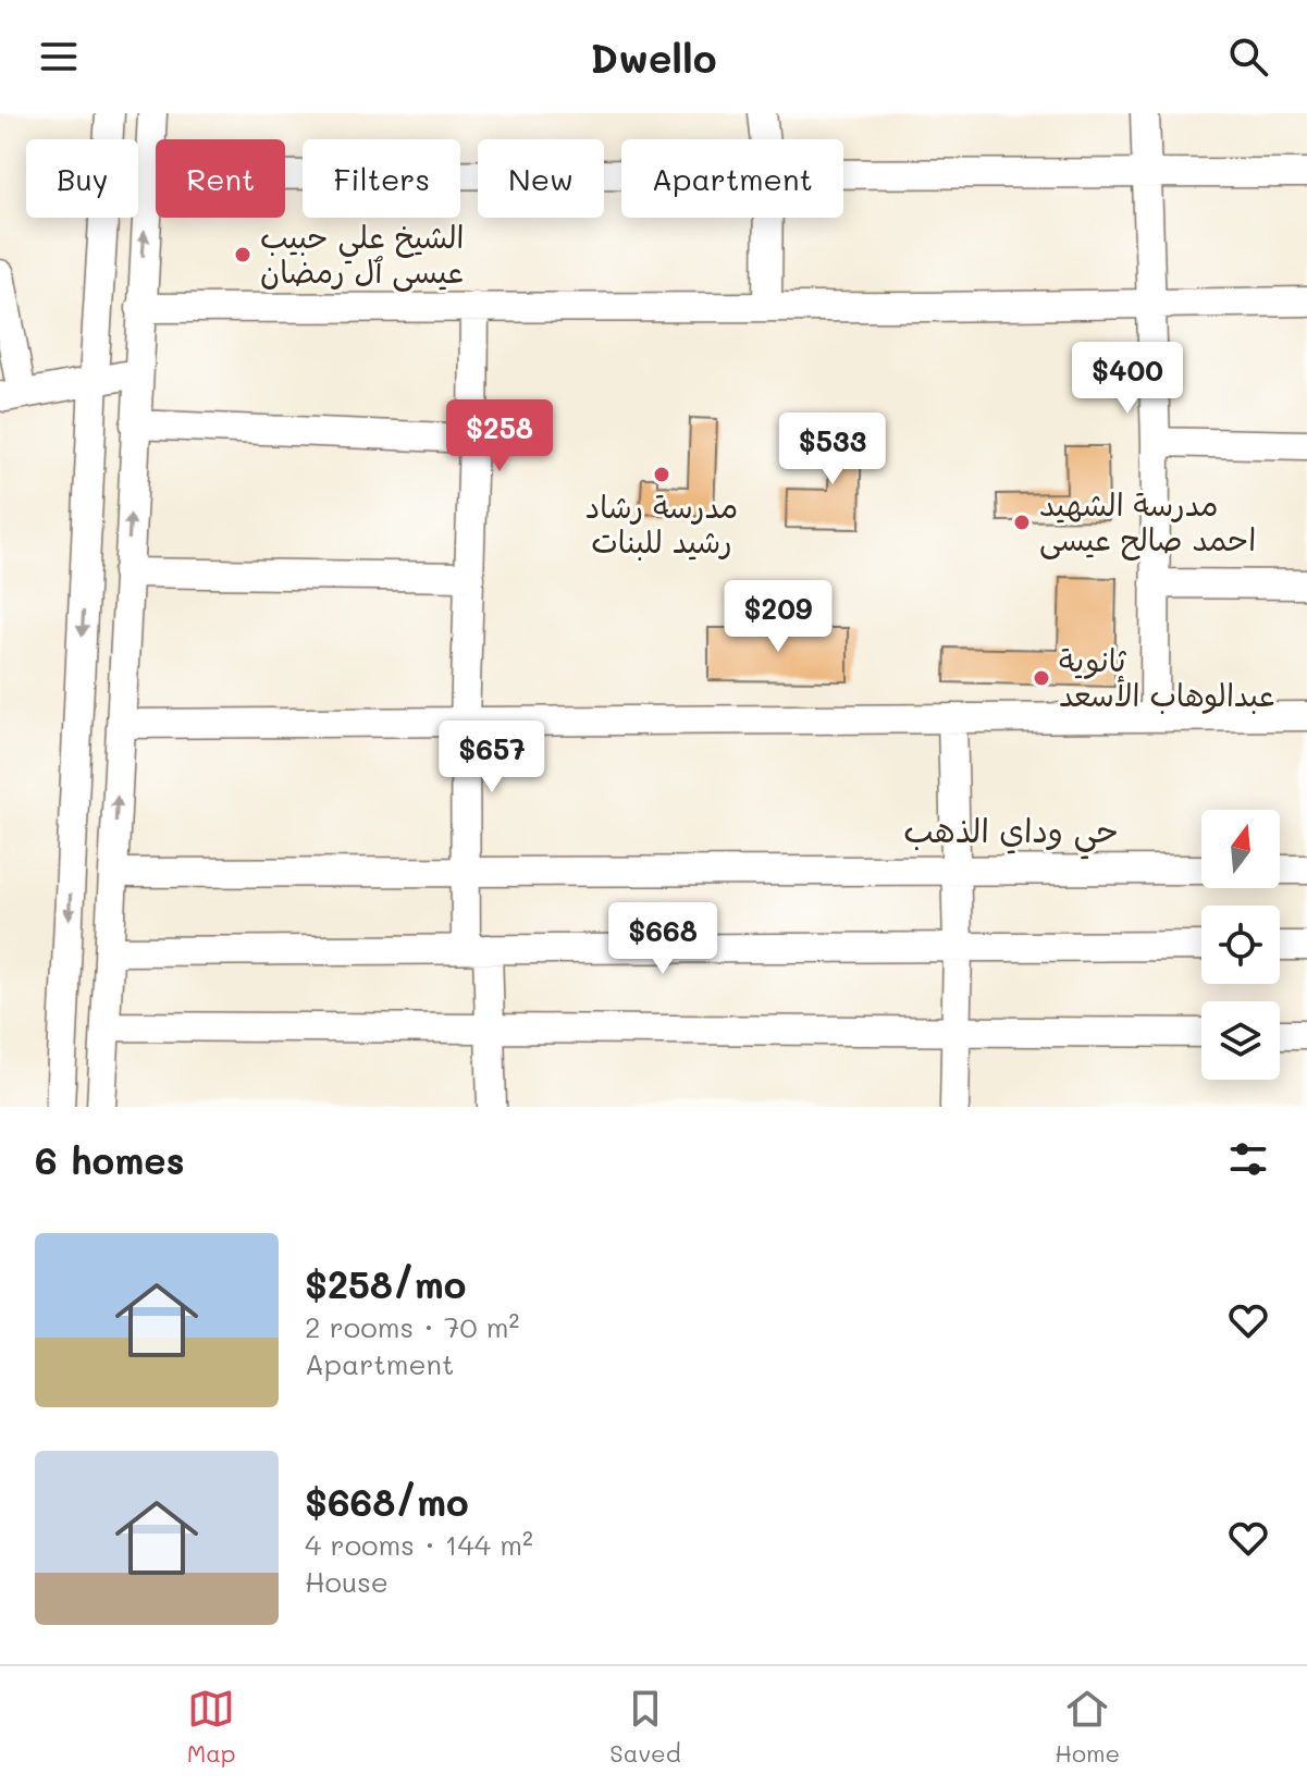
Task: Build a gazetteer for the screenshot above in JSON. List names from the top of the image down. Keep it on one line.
{"districts":["حي وداي الذهب"],"places":["الشيخ علي حبيب عيسى ٱل رمضان","مدرسة رشاد رشيد للبنات","مدرسة الشهيد احمد صالح عيسى","ثانوية عبدالوهاب الأسعد"],"north":"top","page":{"header":"Dwello","chip":["Buy","Rent","Filters","New","Apartment"],"price":["$400","$258","$533","$209","$657","$668"],"heading":"6 homes","list":[{"name":"$258/mo","note":"2 rooms · 70 m² · Apartment"},{"name":"$668/mo","note":"4 rooms · 144 m² · House"}],"tabs":["Map","Saved","Home"]}}
